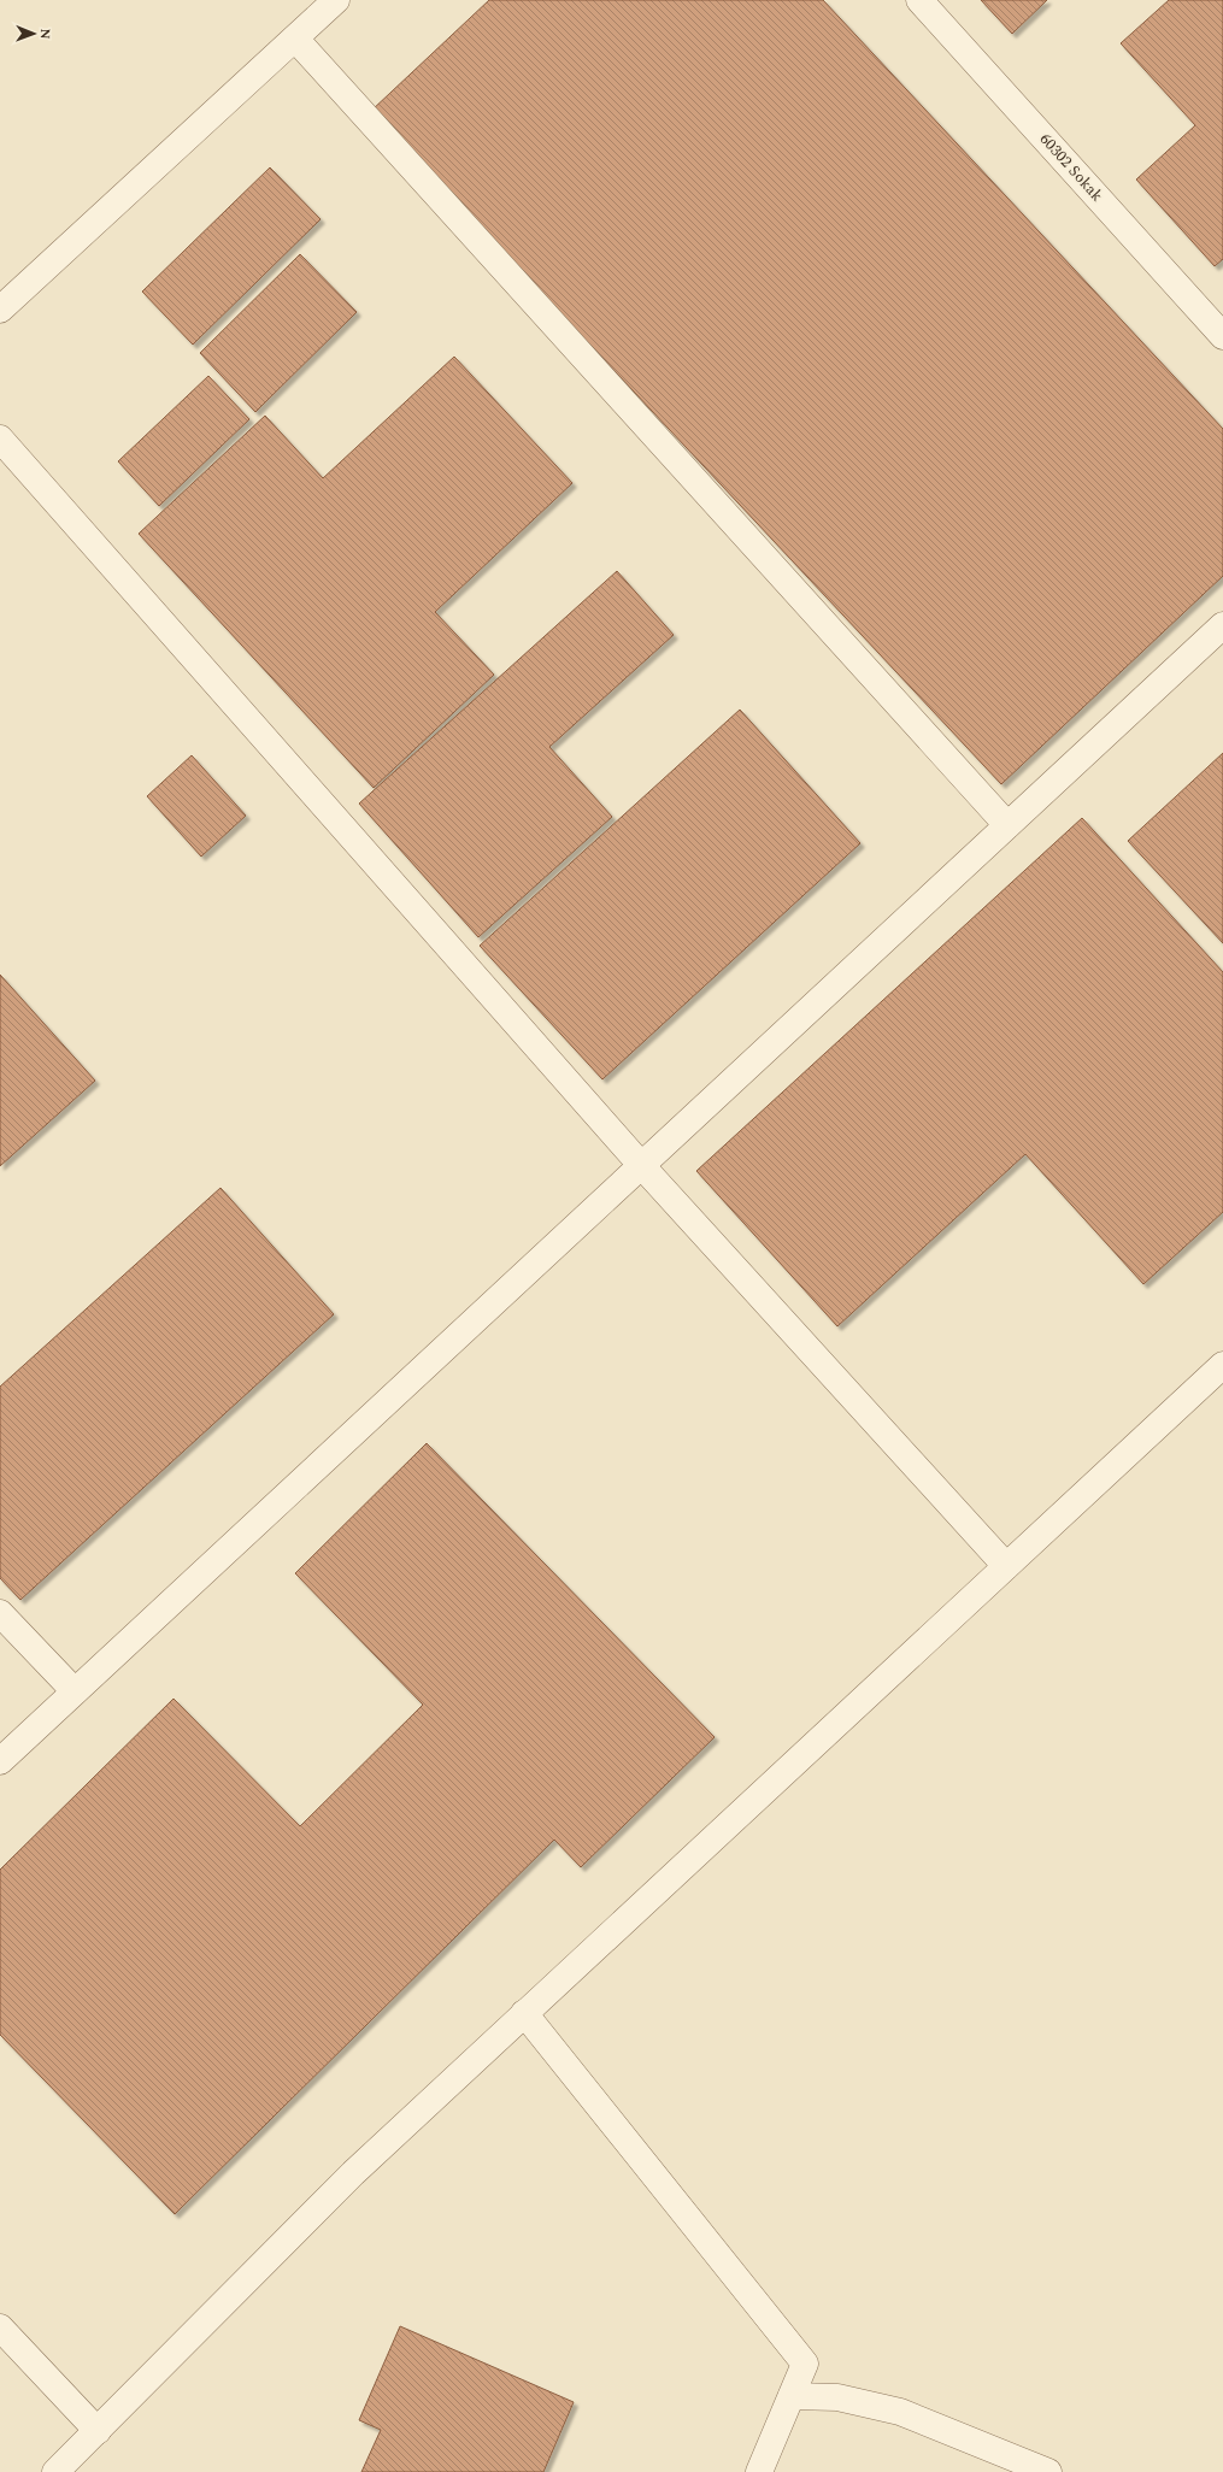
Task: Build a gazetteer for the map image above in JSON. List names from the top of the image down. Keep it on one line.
{"streets":{"street":["60302 Sokak"]},"north":"right"}
